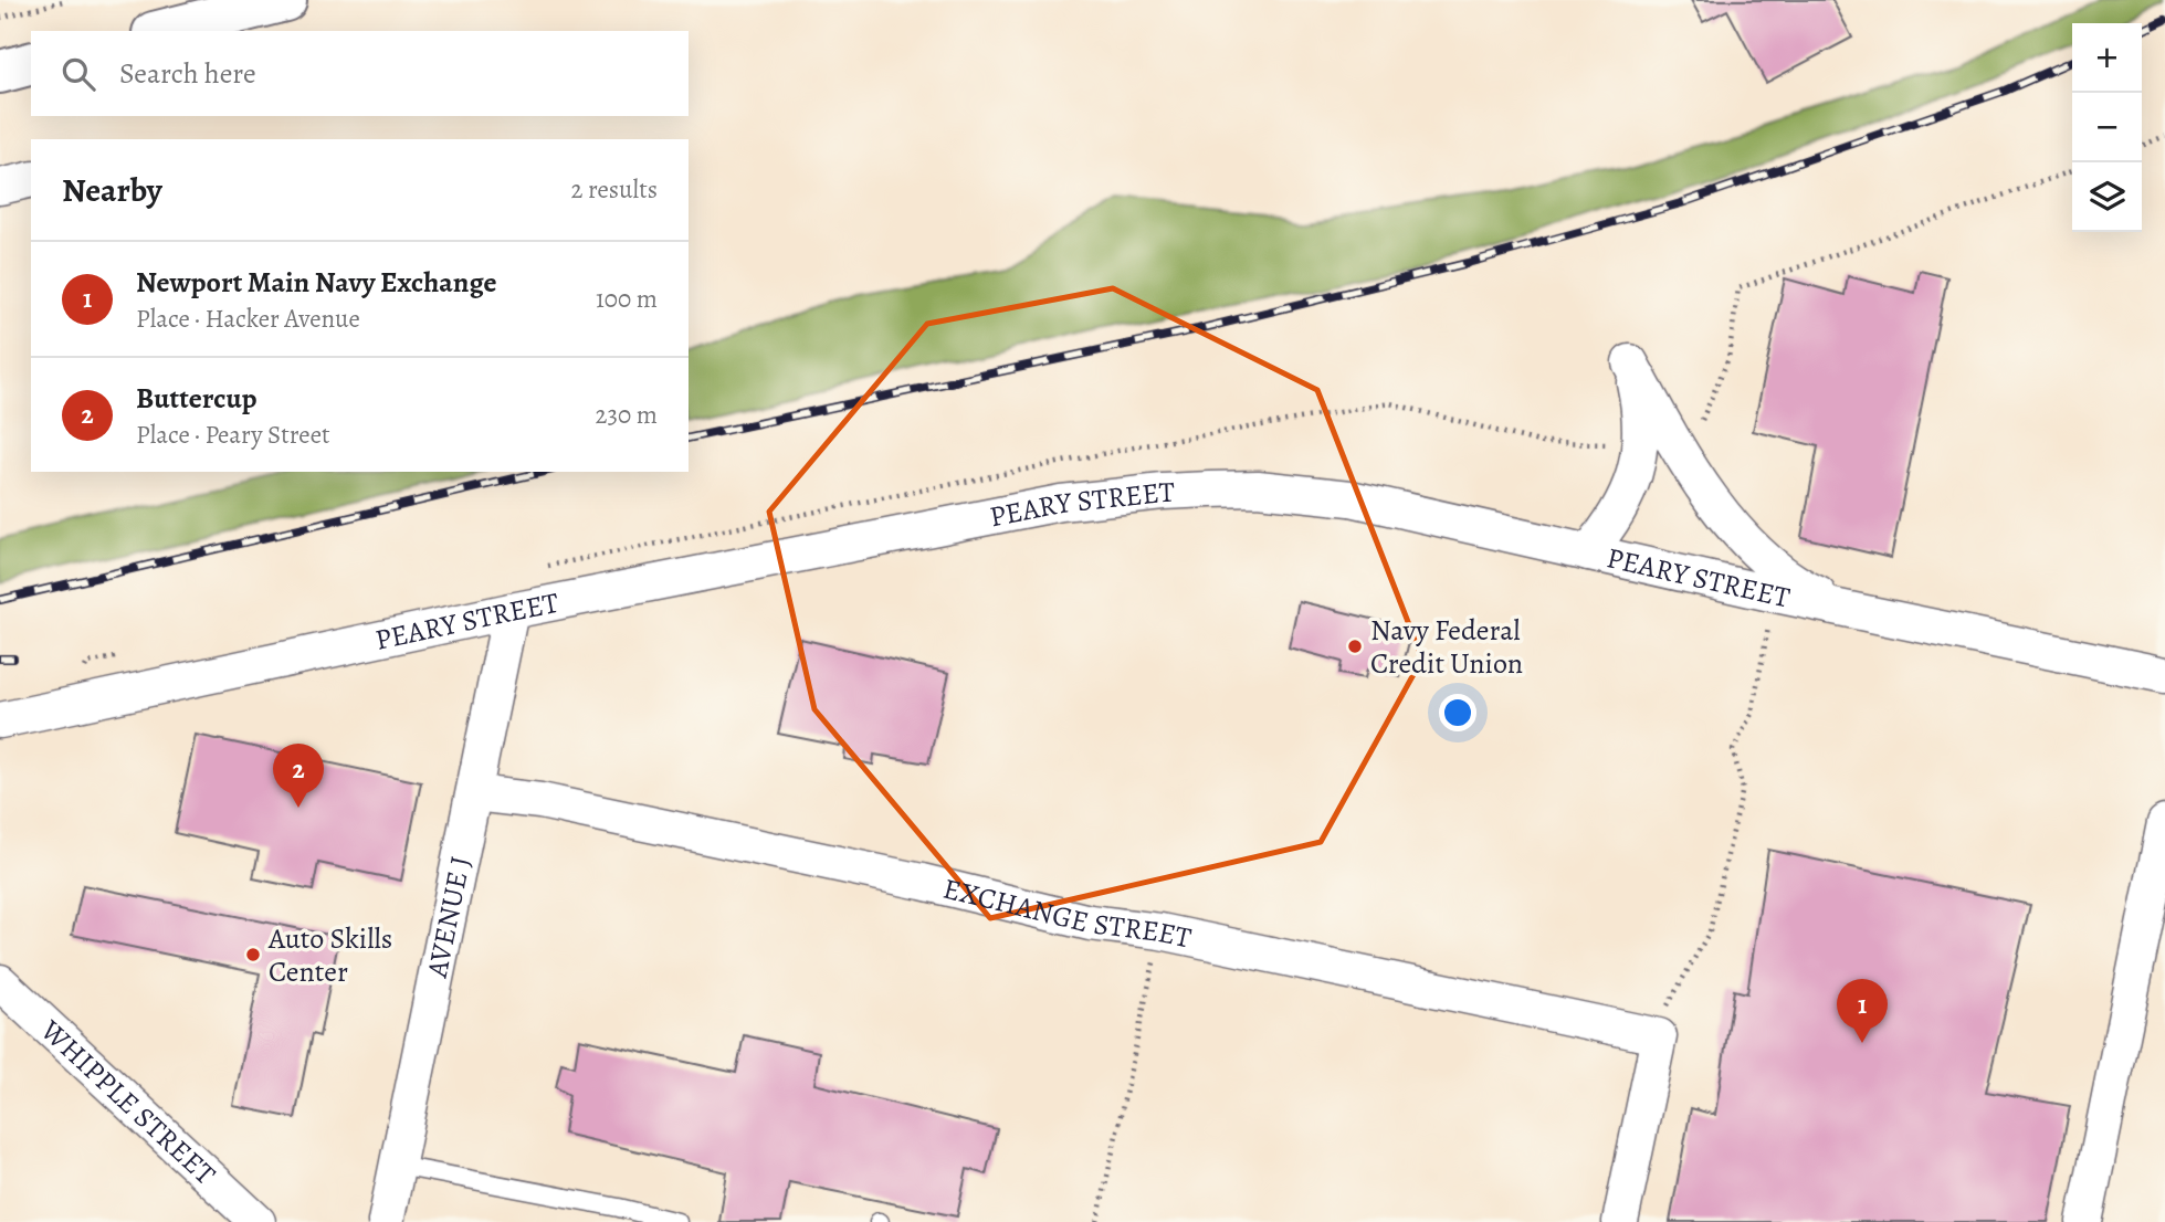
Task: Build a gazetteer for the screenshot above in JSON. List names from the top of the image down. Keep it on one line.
{"streets":{"street":["PEARY STREET","EXCHANGE STREET","AVENUE J","WHIPPLE STREET"]},"crossings":[["PEARY STREET","AVENUE J"],["EXCHANGE STREET","AVENUE J"]],"places":["Navy Federal Credit Union","Auto Skills Center"],"page":{"map_buttons":["+","−"],"search":"Search here","heading":["Nearby","2 results"],"list":[{"mark":"1","name":"Newport Main Navy Exchange","note":"Place · Hacker Avenue","value":"100 m"},{"mark":"2","name":"Buttercup","note":"Place · Peary Street","value":"230 m"}],"pins":["2","1"]}}
